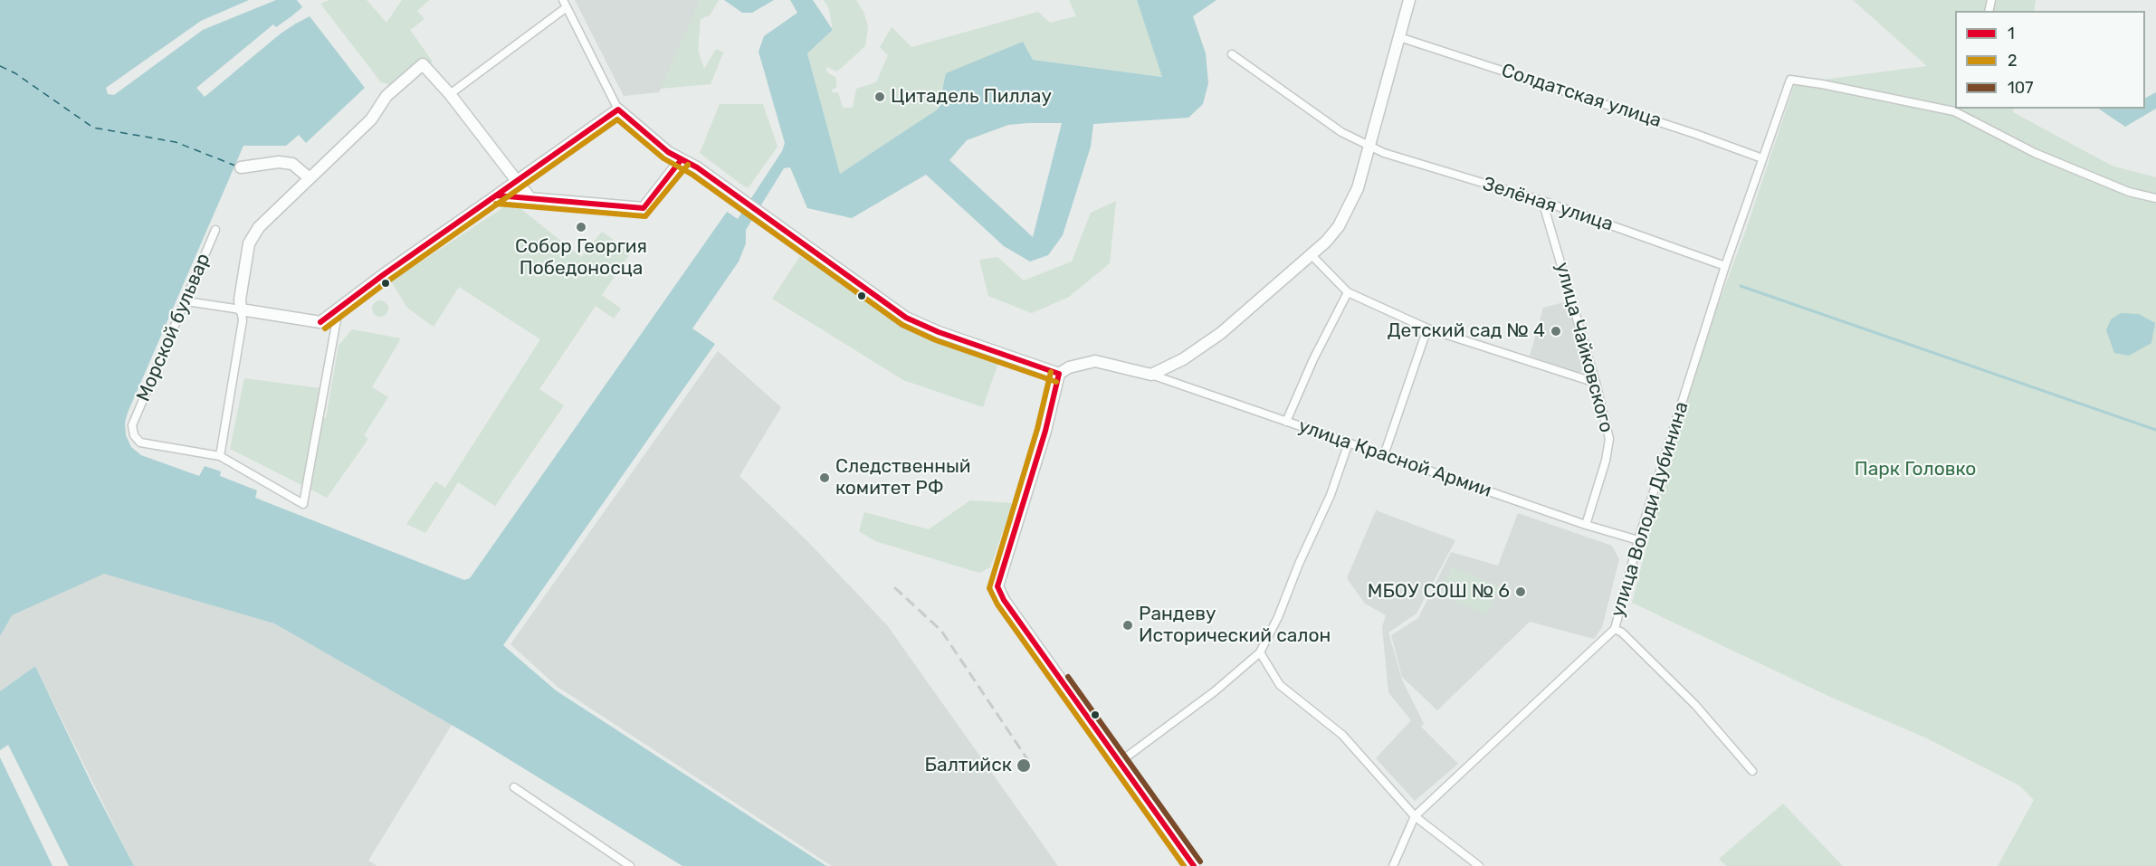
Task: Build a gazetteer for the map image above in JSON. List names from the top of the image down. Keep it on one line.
{"streets":{"street":["Солдатская улица","Зелёная улица","Морской бульвар","улица Чайковского","улица Красной Армии","улица Володи Дубинина"]},"crossings":[["Солдатская улица","улица Володи Дубинина"],["Зелёная улица","улица Чайковского"],["Зелёная улица","улица Володи Дубинина"],["улица Чайковского","улица Красной Армии"],["улица Красной Армии","улица Володи Дубинина"]],"parks":["Парк Головко"],"places":["Цитадель Пиллау","Собор Георгия Победоносца","Детский сад № 4","Следственный комитет РФ","МБОУ СОШ № 6","Рандеву Исторический салон","Балтийск"],"lines":["transit line 1","transit line 2","transit line 107"],"legend":["1","2","107"]}
